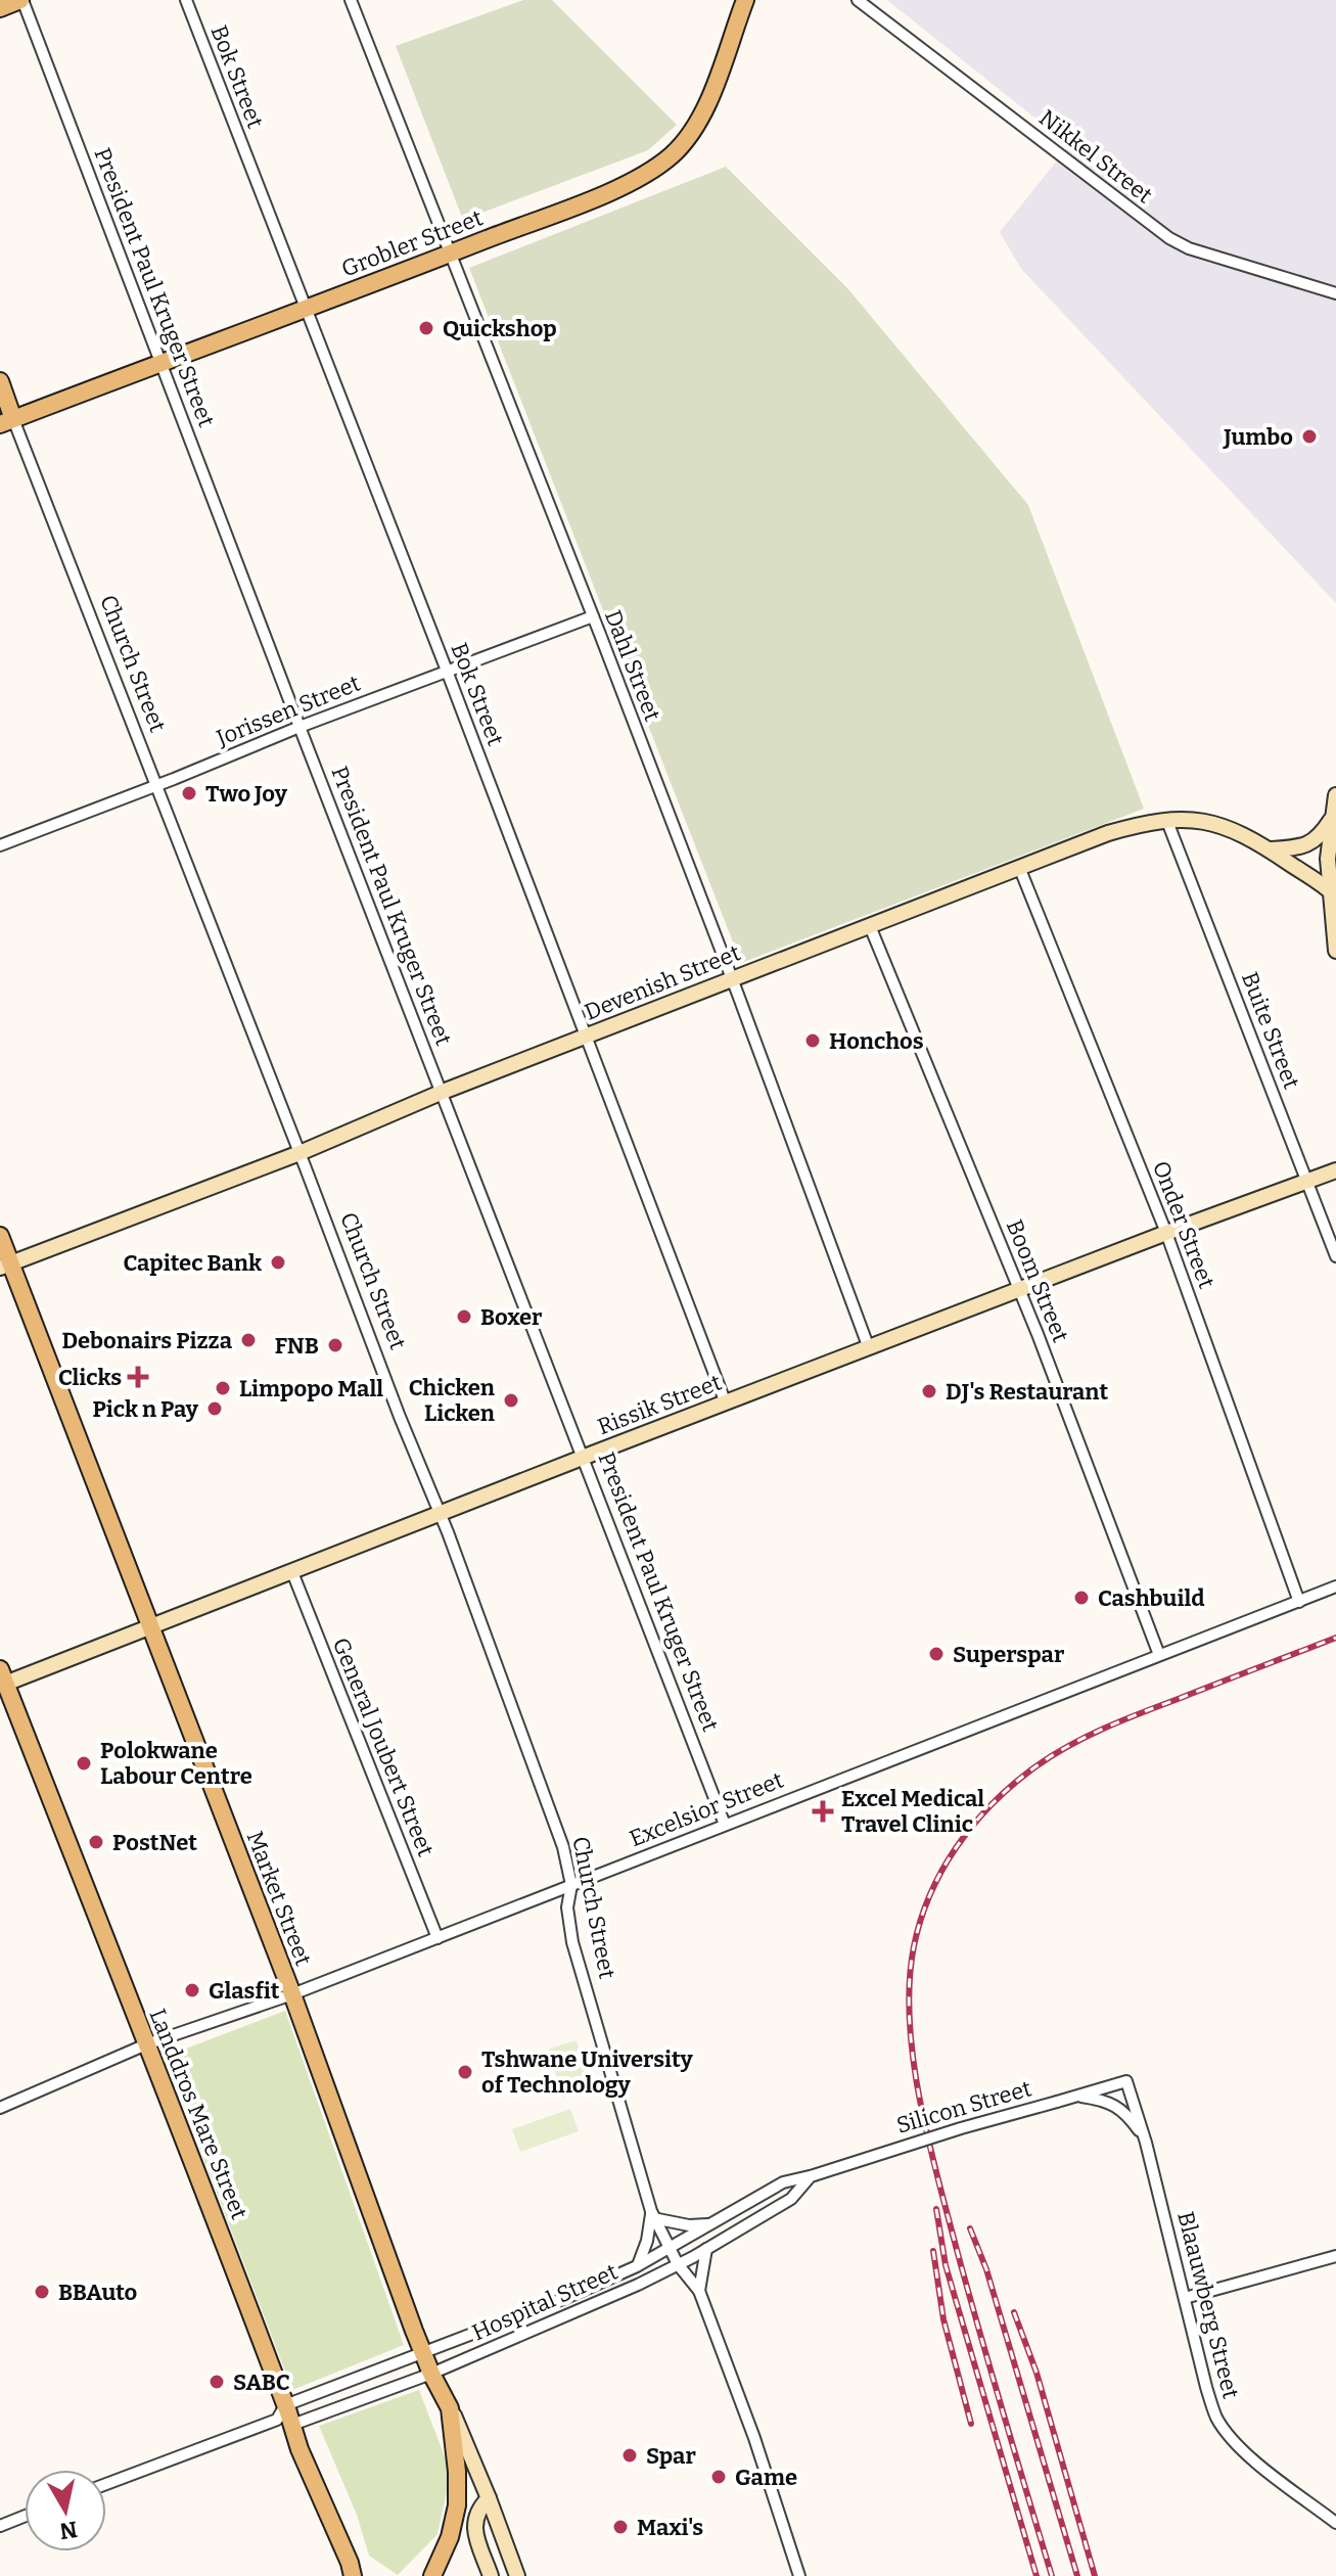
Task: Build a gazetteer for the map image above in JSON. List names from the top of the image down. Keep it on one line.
{"streets":{"main road":["Grobler Street","Church Street","Devenish Street","Rissik Street","Market Street","Landdros Mare Street"],"street":["Bok Street","Nikkel Street","President Paul Kruger Street","Dahl Street","Jorissen Street","Buite Street","Onder Street","Boom Street","General Joubert Street","Excelsior Street","Silicon Street","Hospital Street","Blaauwberg Street"]},"crossings":[["Bok Street","Grobler Street"],["Bok Street","Jorissen Street"],["Bok Street","Devenish Street"],["Bok Street","Rissik Street"],["Grobler Street","President Paul Kruger Street"],["Grobler Street","Church Street"],["Grobler Street","Dahl Street"],["President Paul Kruger Street","Jorissen Street"],["President Paul Kruger Street","Devenish Street"],["President Paul Kruger Street","Rissik Street"],["President Paul Kruger Street","Excelsior Street"],["Church Street","Jorissen Street"],["Church Street","Devenish Street"],["Church Street","Rissik Street"],["Church Street","Excelsior Street"],["Church Street","Hospital Street"],["Dahl Street","Jorissen Street"],["Dahl Street","Devenish Street"],["Dahl Street","Rissik Street"],["Devenish Street","Buite Street"],["Devenish Street","Onder Street"],["Devenish Street","Boom Street"],["Devenish Street","Market Street"],["Buite Street","Rissik Street"],["Onder Street","Rissik Street"],["Onder Street","Excelsior Street"],["Boom Street","Rissik Street"],["Boom Street","Excelsior Street"],["Rissik Street","General Joubert Street"],["Rissik Street","Market Street"],["Rissik Street","Landdros Mare Street"],["General Joubert Street","Excelsior Street"],["Excelsior Street","Market Street"],["Excelsior Street","Landdros Mare Street"],["Market Street","Hospital Street"],["Silicon Street","Hospital Street"],["Silicon Street","Blaauwberg Street"],["Landdros Mare Street","Hospital Street"]],"places":{"other":["Quickshop","Jumbo","Two Joy","Honchos","Capitec Bank","Boxer","Debonairs Pizza","FNB","Limpopo Mall","DJ's Restaurant","Chicken Licken","Pick n Pay","Cashbuild","Superspar","Polokwane Labour Centre","PostNet","Glasfit","Tshwane University of Technology","BBAuto","SABC","Spar","Game","Maxi's"],"health":["Clicks","Excel Medical Travel Clinic"]},"north":"bottom"}
